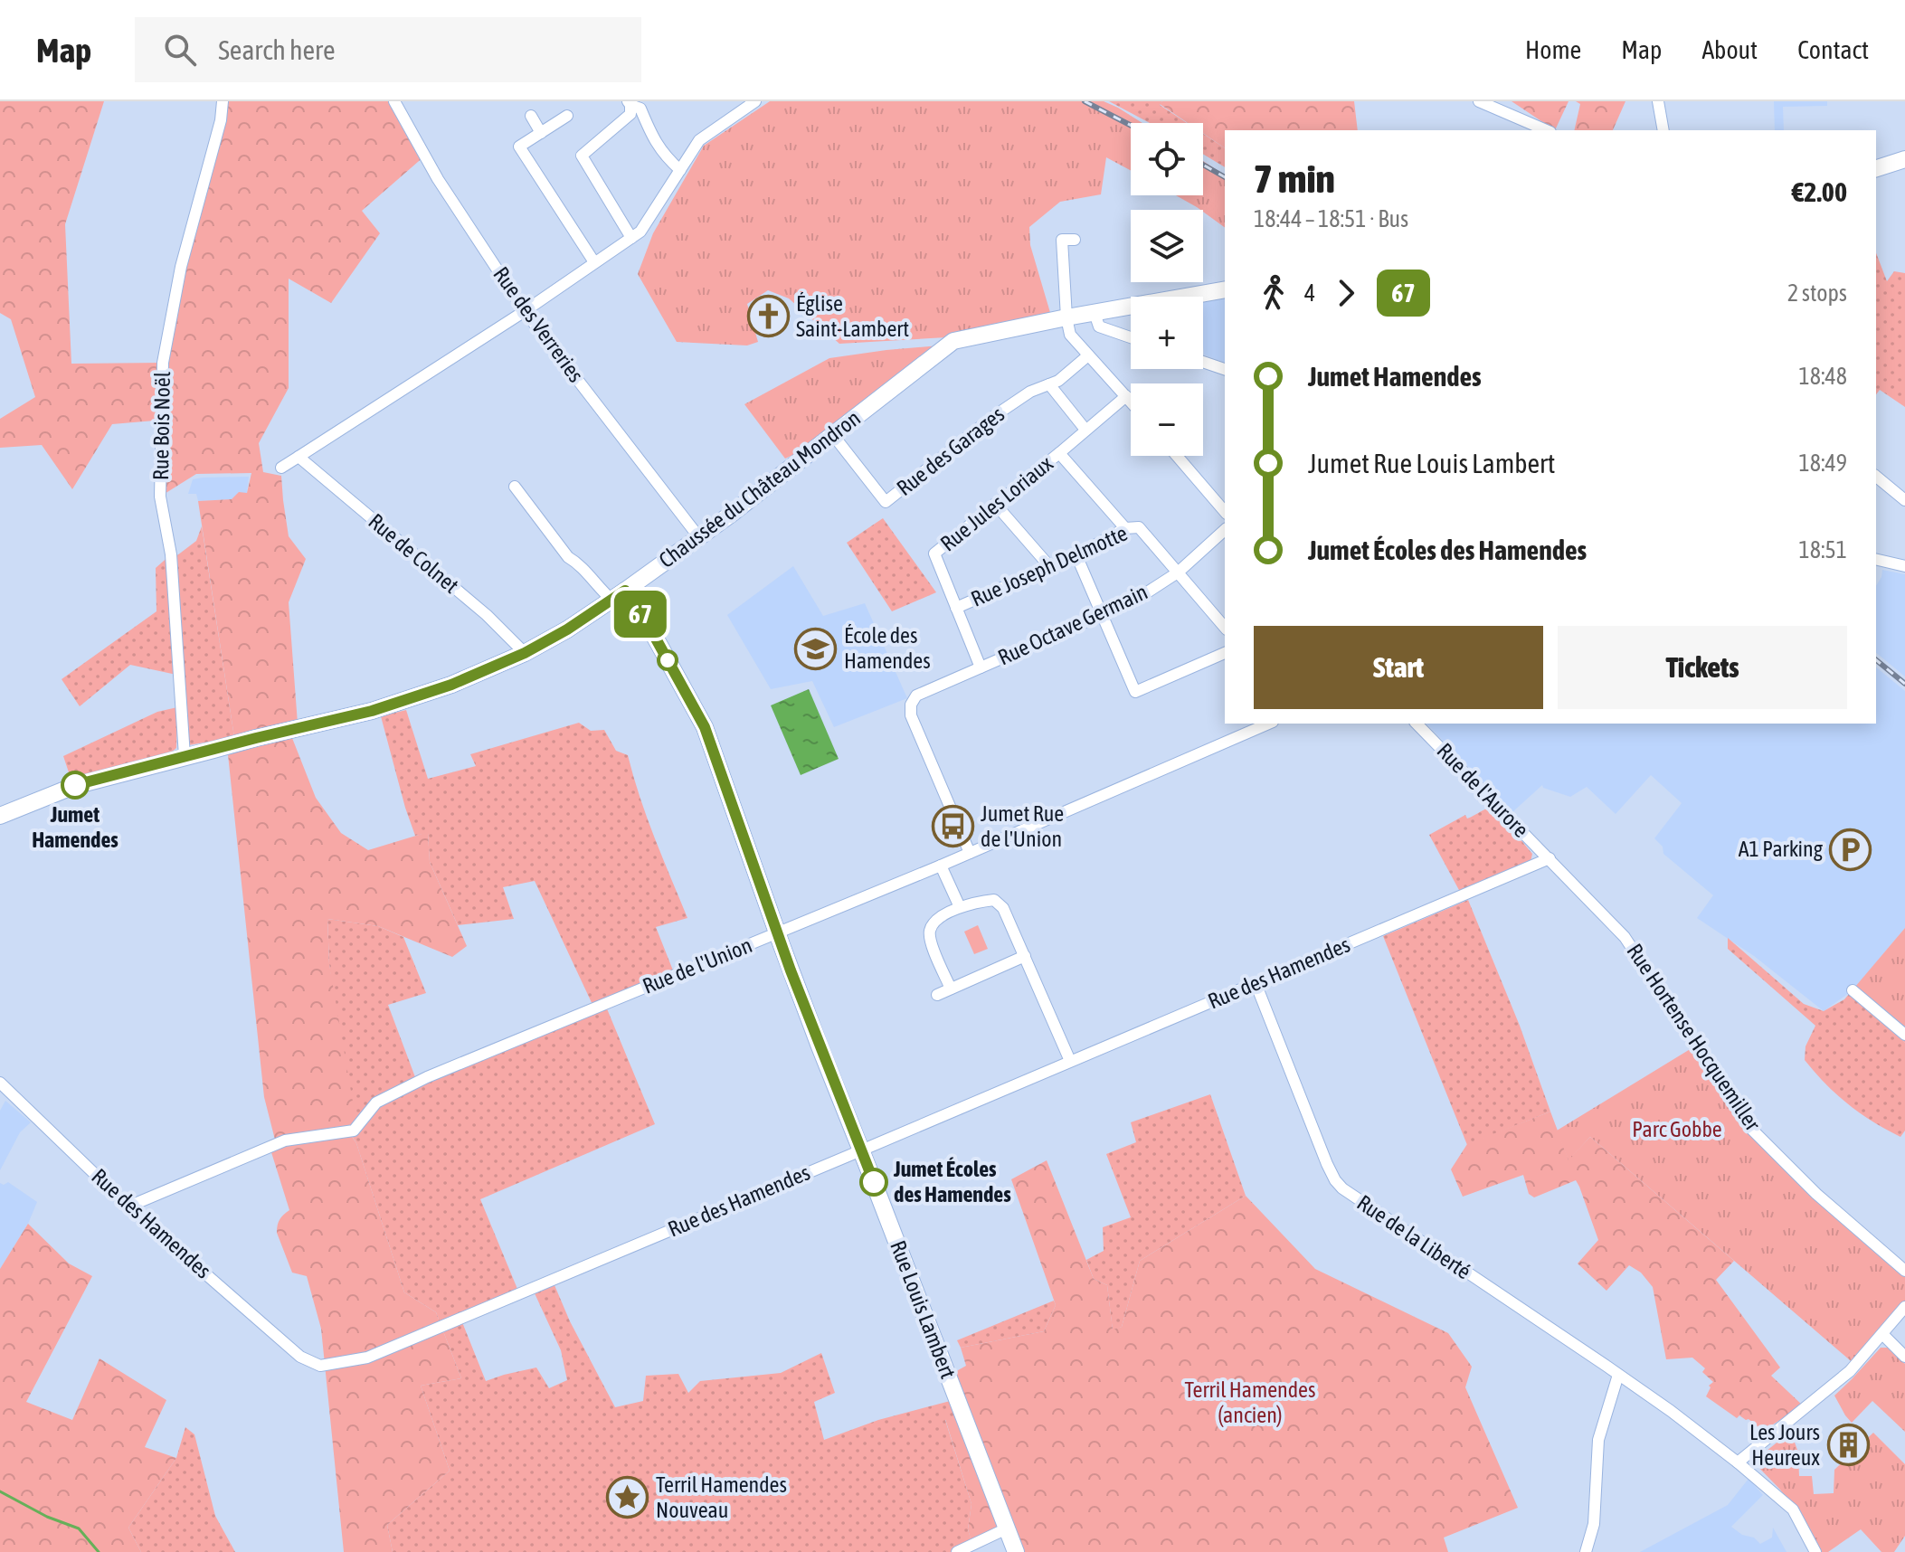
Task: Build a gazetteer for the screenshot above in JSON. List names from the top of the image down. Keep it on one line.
{"streets":{"main road":["Chaussée du Château Mondron","Rue Louis Lambert"],"street":["Rue des Verreries","Rue Bois Noël","Rue des Garages","Rue Jules Loriaux","Rue de Colnet","Rue Joseph Delmotte","Rue Octave Germain","Rue de l'Aurore","Rue de l'Union","Rue des Hamendes","Rue Hortense Hocquemiller","Rue de la Liberté"]},"crossings":[["Rue des Verreries","Chaussée du Château Mondron"],["Rue Bois Noël","Chaussée du Château Mondron"],["Rue des Garages","Chaussée du Château Mondron"],["Chaussée du Château Mondron","Rue de Colnet"],["Chaussée du Château Mondron","Rue Louis Lambert"],["Rue Jules Loriaux","Rue Joseph Delmotte"],["Rue Jules Loriaux","Rue Octave Germain"],["Rue Joseph Delmotte","Rue Octave Germain"],["Rue Octave Germain","Rue de l'Union"],["Rue de l'Aurore","Rue des Hamendes"],["Rue de l'Aurore","Rue Hortense Hocquemiller"],["Rue de l'Union","Rue des Hamendes"],["Rue de l'Union","Rue Louis Lambert"],["Rue des Hamendes","Rue Hortense Hocquemiller"],["Rue des Hamendes","Rue de la Liberté"],["Rue des Hamendes","Rue Louis Lambert"]],"parks":["Parc Gobbe","Terril Hamendes (ancien)"],"places":{"church":["Église Saint-Lambert"],"school or university":["École des Hamendes"],"other":["Jumet Hamendes","Jumet Écoles des Hamendes"],"bus stop":["Jumet Rue de l'Union"],"parking":["A1 Parking"],"building":["Les Jours Heureux"],"place":["Terril Hamendes Nouveau"]},"lines":["bus line 67"],"page":{"header":"Map","search":"Search here","nav":["Home","Map","About","Contact"],"on_map":"67","map_buttons":["+","−"],"heading":["7 min","18:44 – 18:51 · Bus","€2.00"],"legs":["4","67","2 stops"],"list":[{"name":"Jumet Hamendes","value":"18:48"},{"name":"Jumet Rue Louis Lambert","value":"18:49"},{"name":"Jumet Écoles des Hamendes","value":"18:51"}],"buttons":["Start","Tickets"]}}
